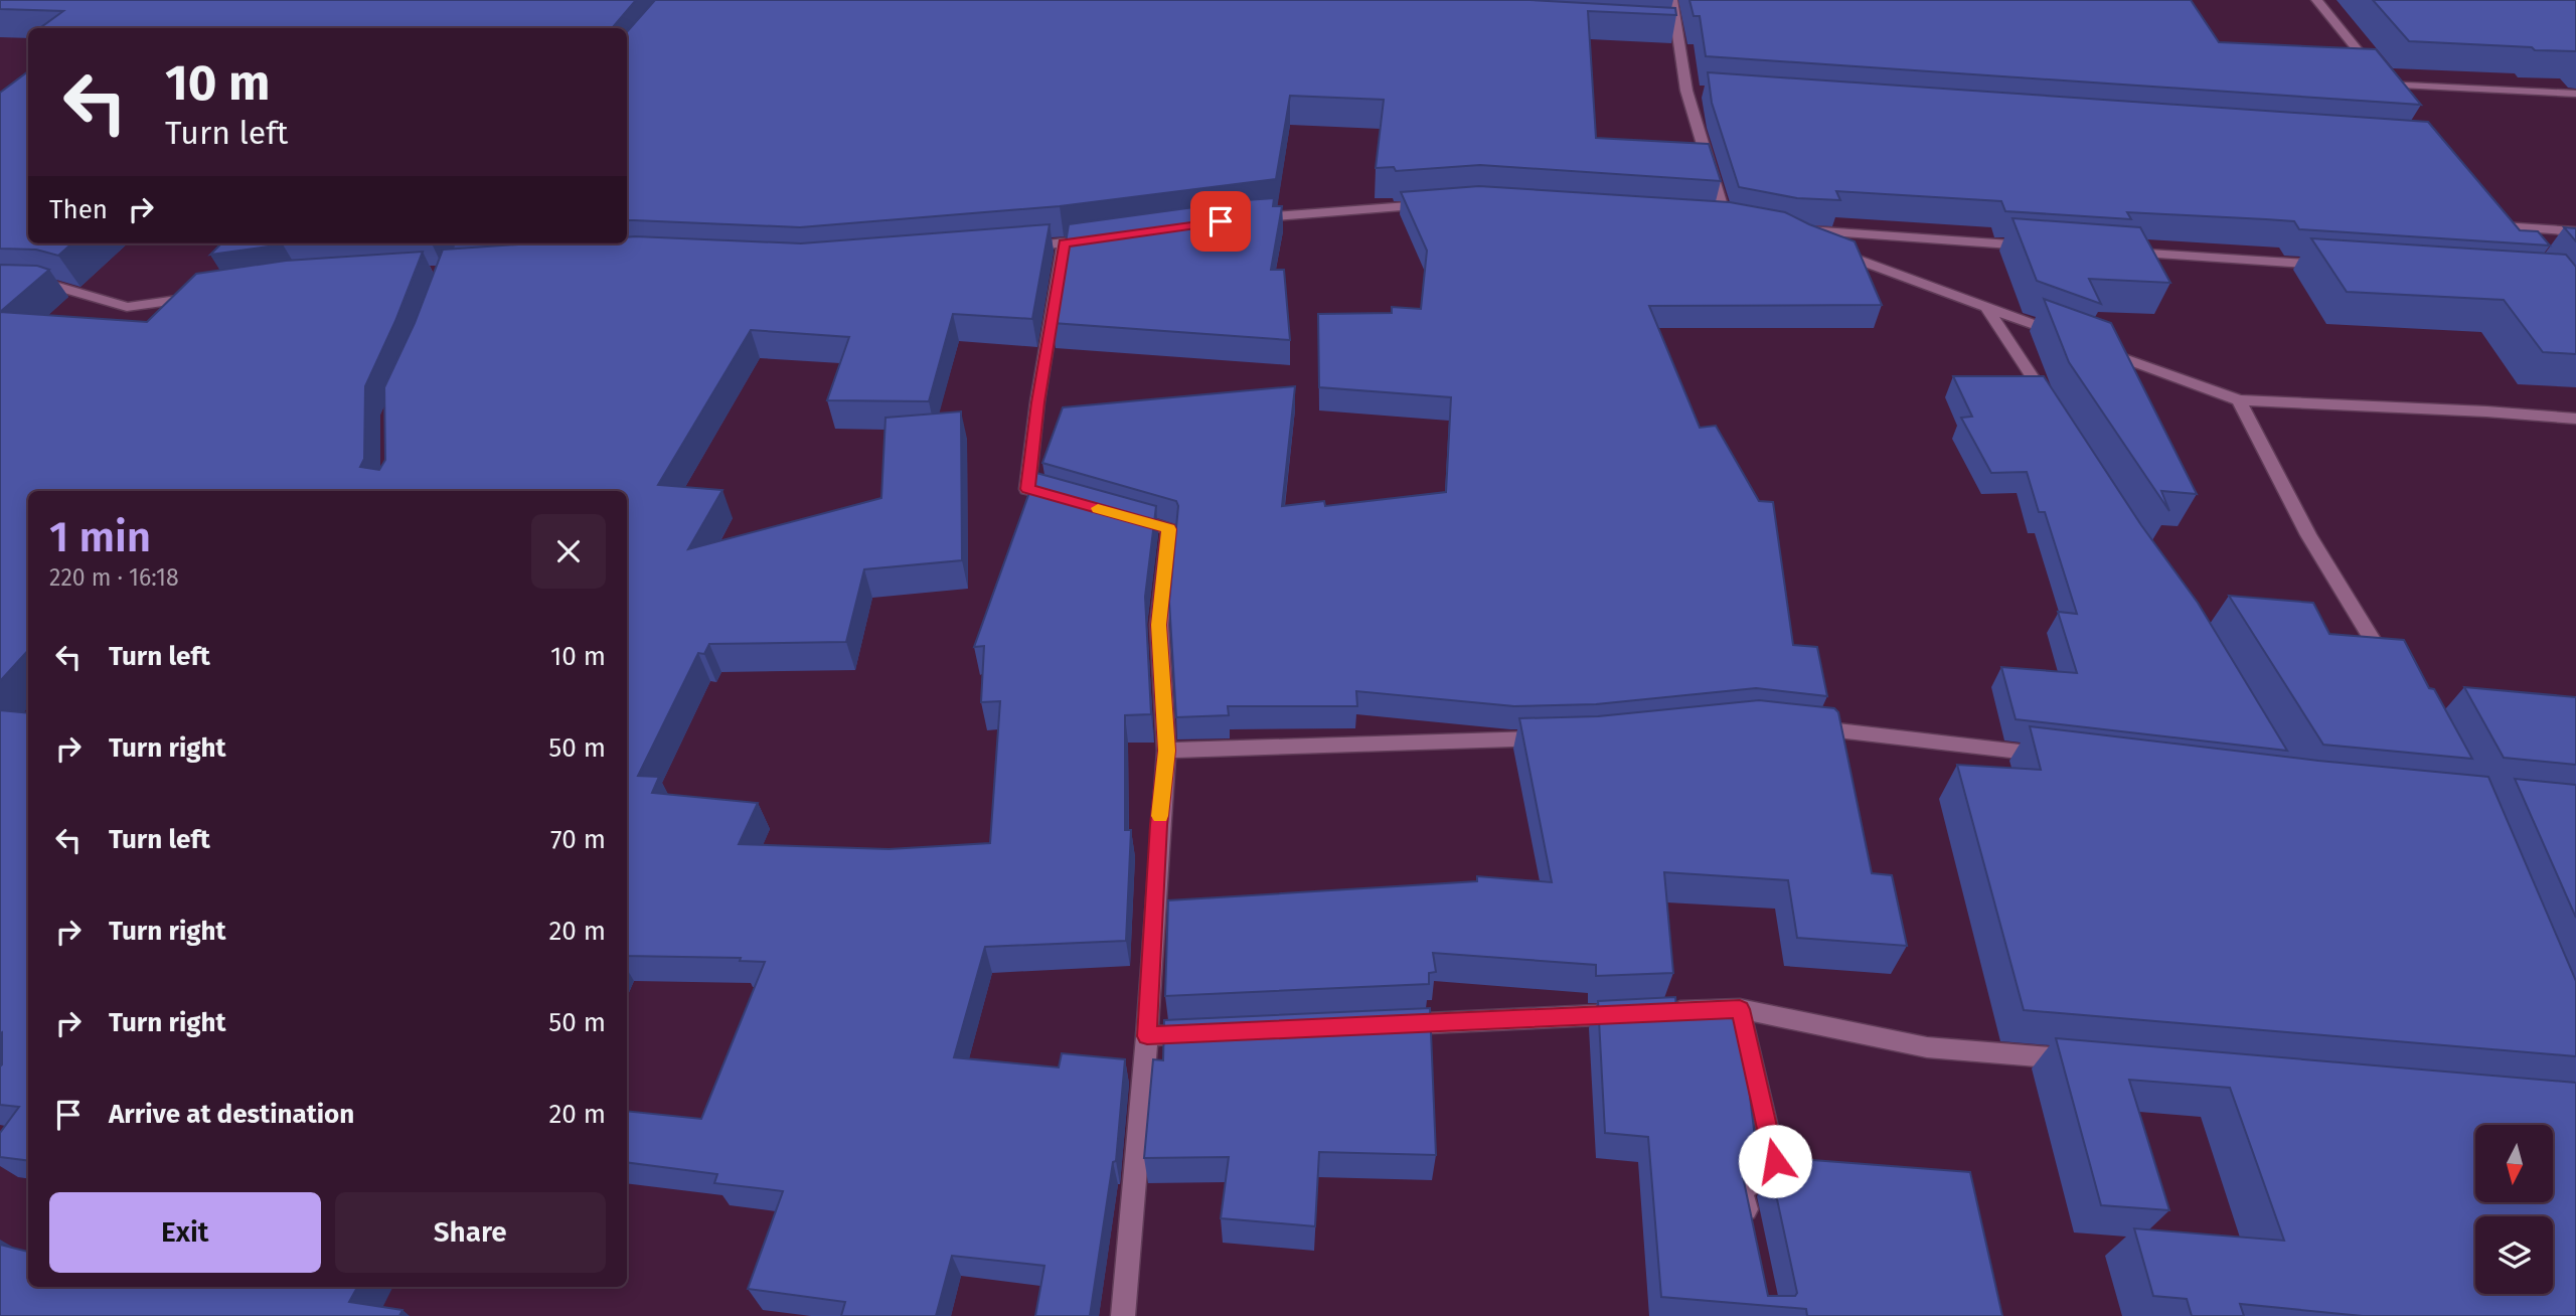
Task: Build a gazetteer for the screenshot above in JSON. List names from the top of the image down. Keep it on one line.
{"north":"bottom","page":{"turn":["10 m","Turn left"],"then":"Then","heading":["1 min","220 m · 16:18"],"list":[{"name":"Turn left","value":"10 m"},{"name":"Turn right","value":"50 m"},{"name":"Turn left","value":"70 m"},{"name":"Turn right","value":"20 m"},{"name":"Turn right","value":"50 m"},{"name":"Arrive at destination","value":"20 m"}],"buttons":["Exit","Share"]}}
